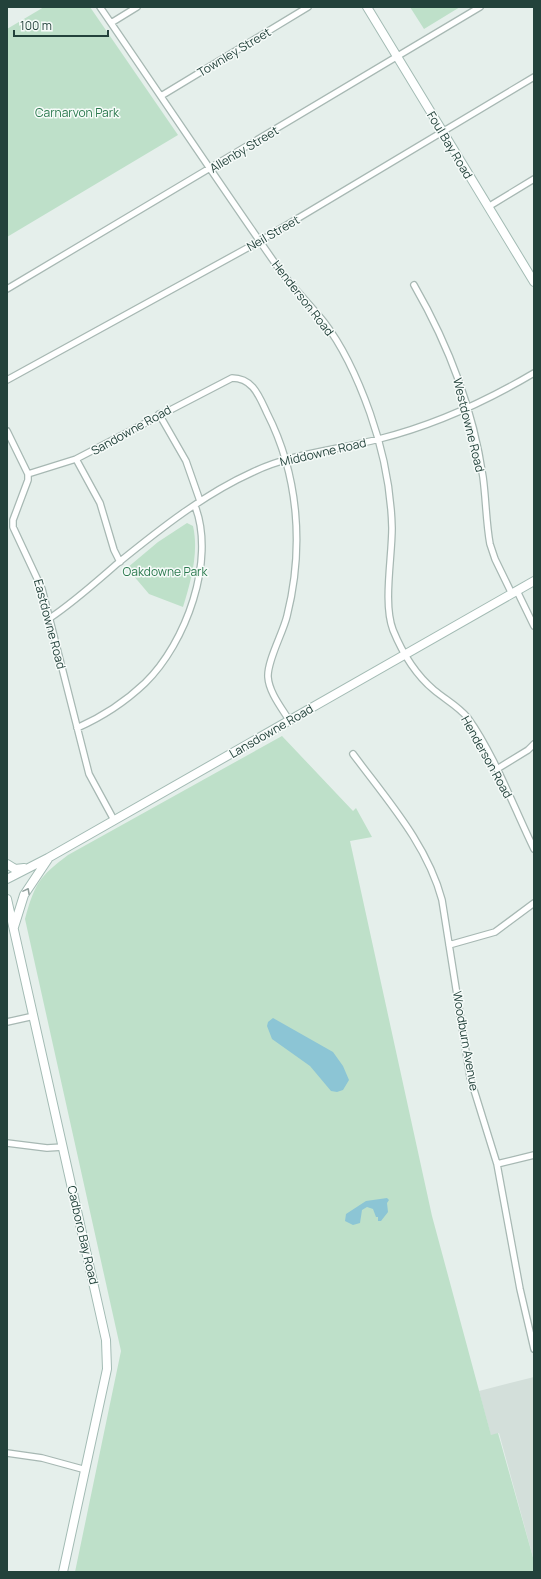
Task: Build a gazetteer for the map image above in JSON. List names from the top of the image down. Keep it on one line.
{"streets":{"main road":["Foul Bay Road","Lansdowne Road","Cadboro Bay Road"],"street":["Townley Street","Allenby Street","Neil Street","Henderson Road","Westdowne Road","Sandowne Road","Middowne Road","Eastdowne Road","Woodburn Avenue"]},"crossings":[["Townley Street","Henderson Road"],["Foul Bay Road","Allenby Street"],["Foul Bay Road","Neil Street"],["Allenby Street","Henderson Road"],["Neil Street","Henderson Road"],["Henderson Road","Middowne Road"],["Henderson Road","Lansdowne Road"],["Westdowne Road","Middowne Road"],["Westdowne Road","Lansdowne Road"],["Sandowne Road","Middowne Road"],["Sandowne Road","Eastdowne Road"],["Middowne Road","Eastdowne Road"],["Eastdowne Road","Lansdowne Road"]],"parks":["Carnarvon Park","Oakdowne Park"],"scale_bar":"100 m"}
